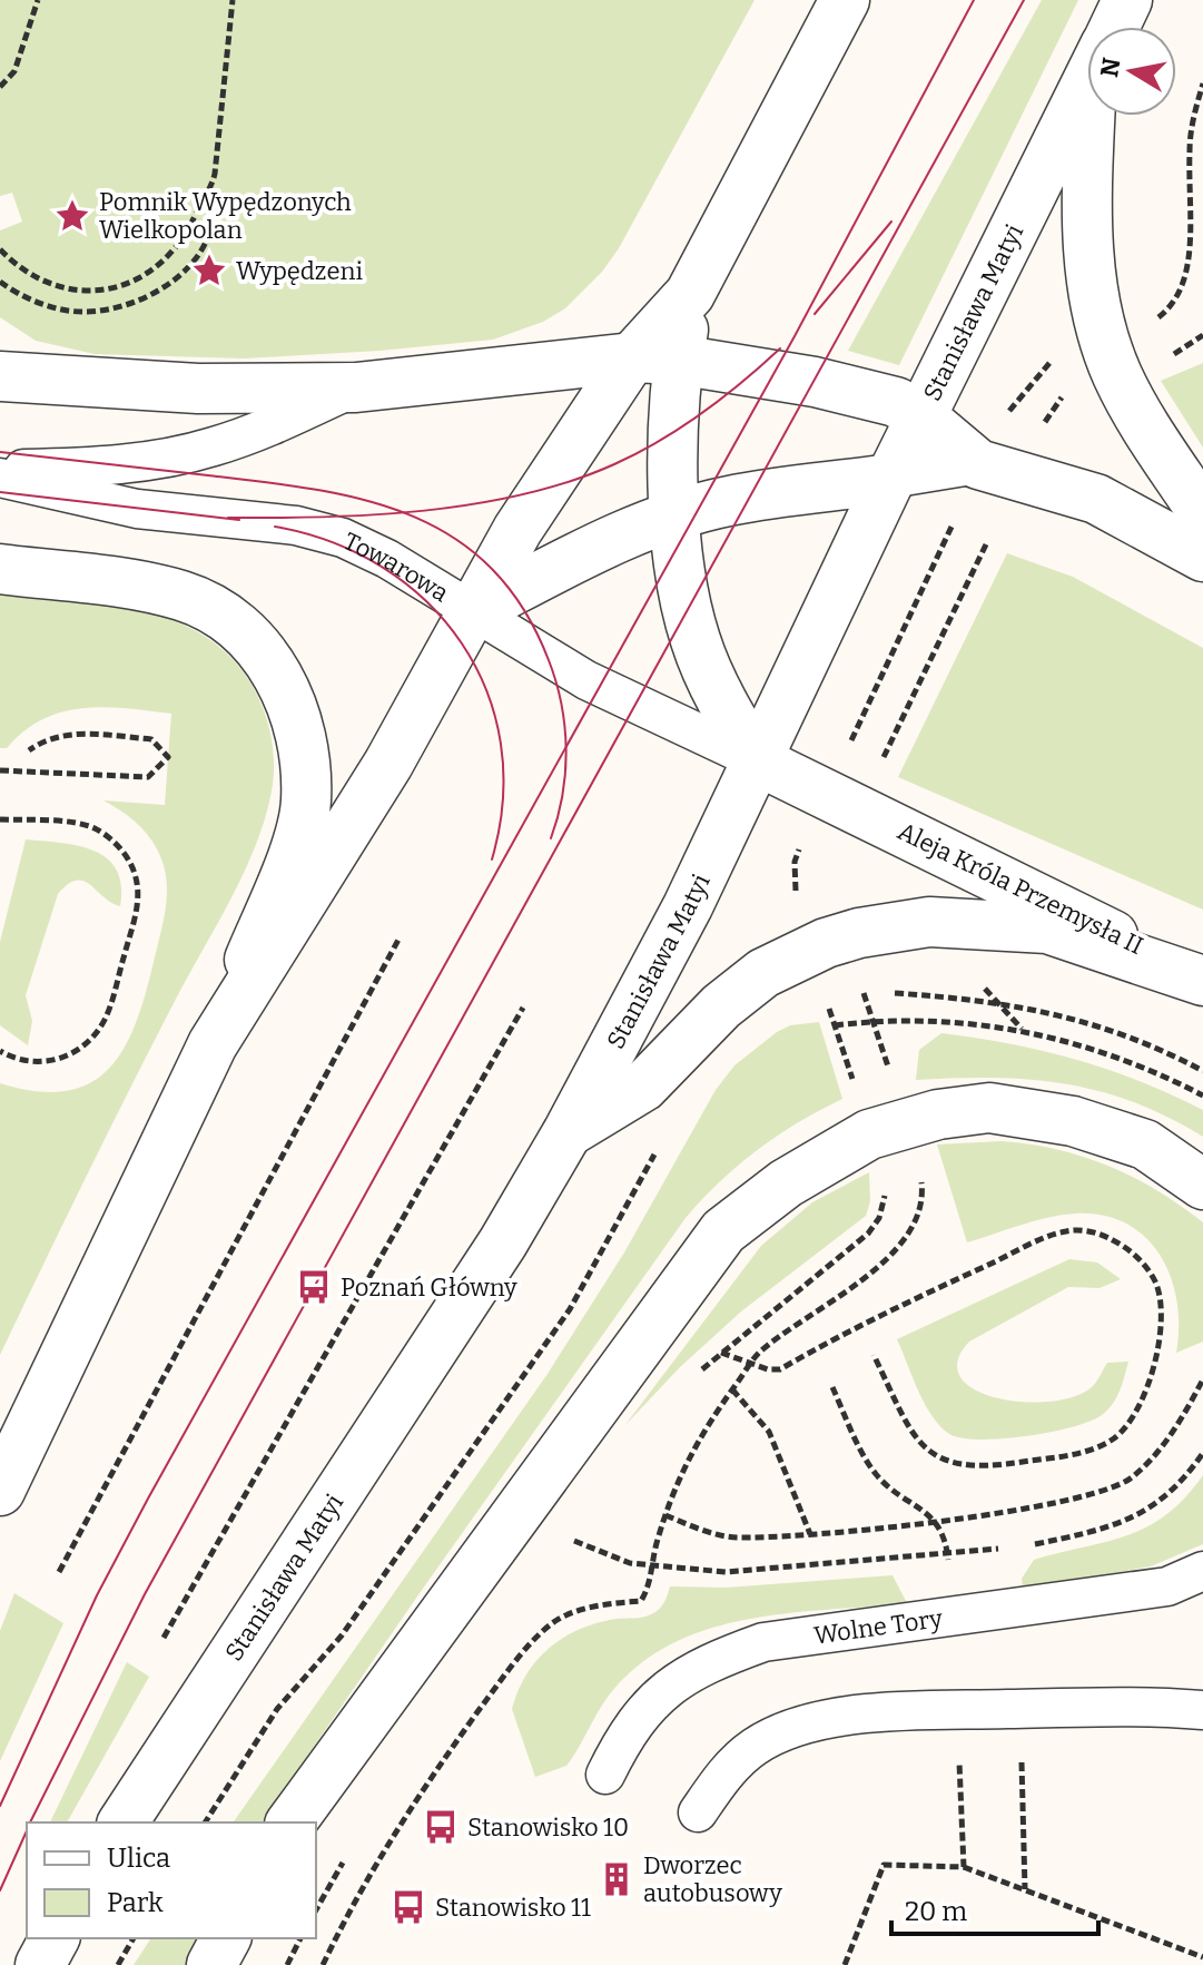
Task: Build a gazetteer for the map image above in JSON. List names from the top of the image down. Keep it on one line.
{"streets":{"street":["Stanisława Matyi","Aleja Króla Przemysła II"],"lane":["Towarowa","Wolne Tory"]},"crossings":[["Stanisława Matyi","Towarowa"],["Stanisława Matyi","Aleja Króla Przemysła II"],["Towarowa","Aleja Króla Przemysła II"]],"places":{"place":["Pomnik Wypędzonych Wielkopolan","Wypędzeni"],"bus stop":["Poznań Główny","Stanowisko 10","Stanowisko 11"],"building":["Dworzec autobusowy"]},"legend":["Ulica","Park"],"scale_bar":"20 m","north":"left"}
